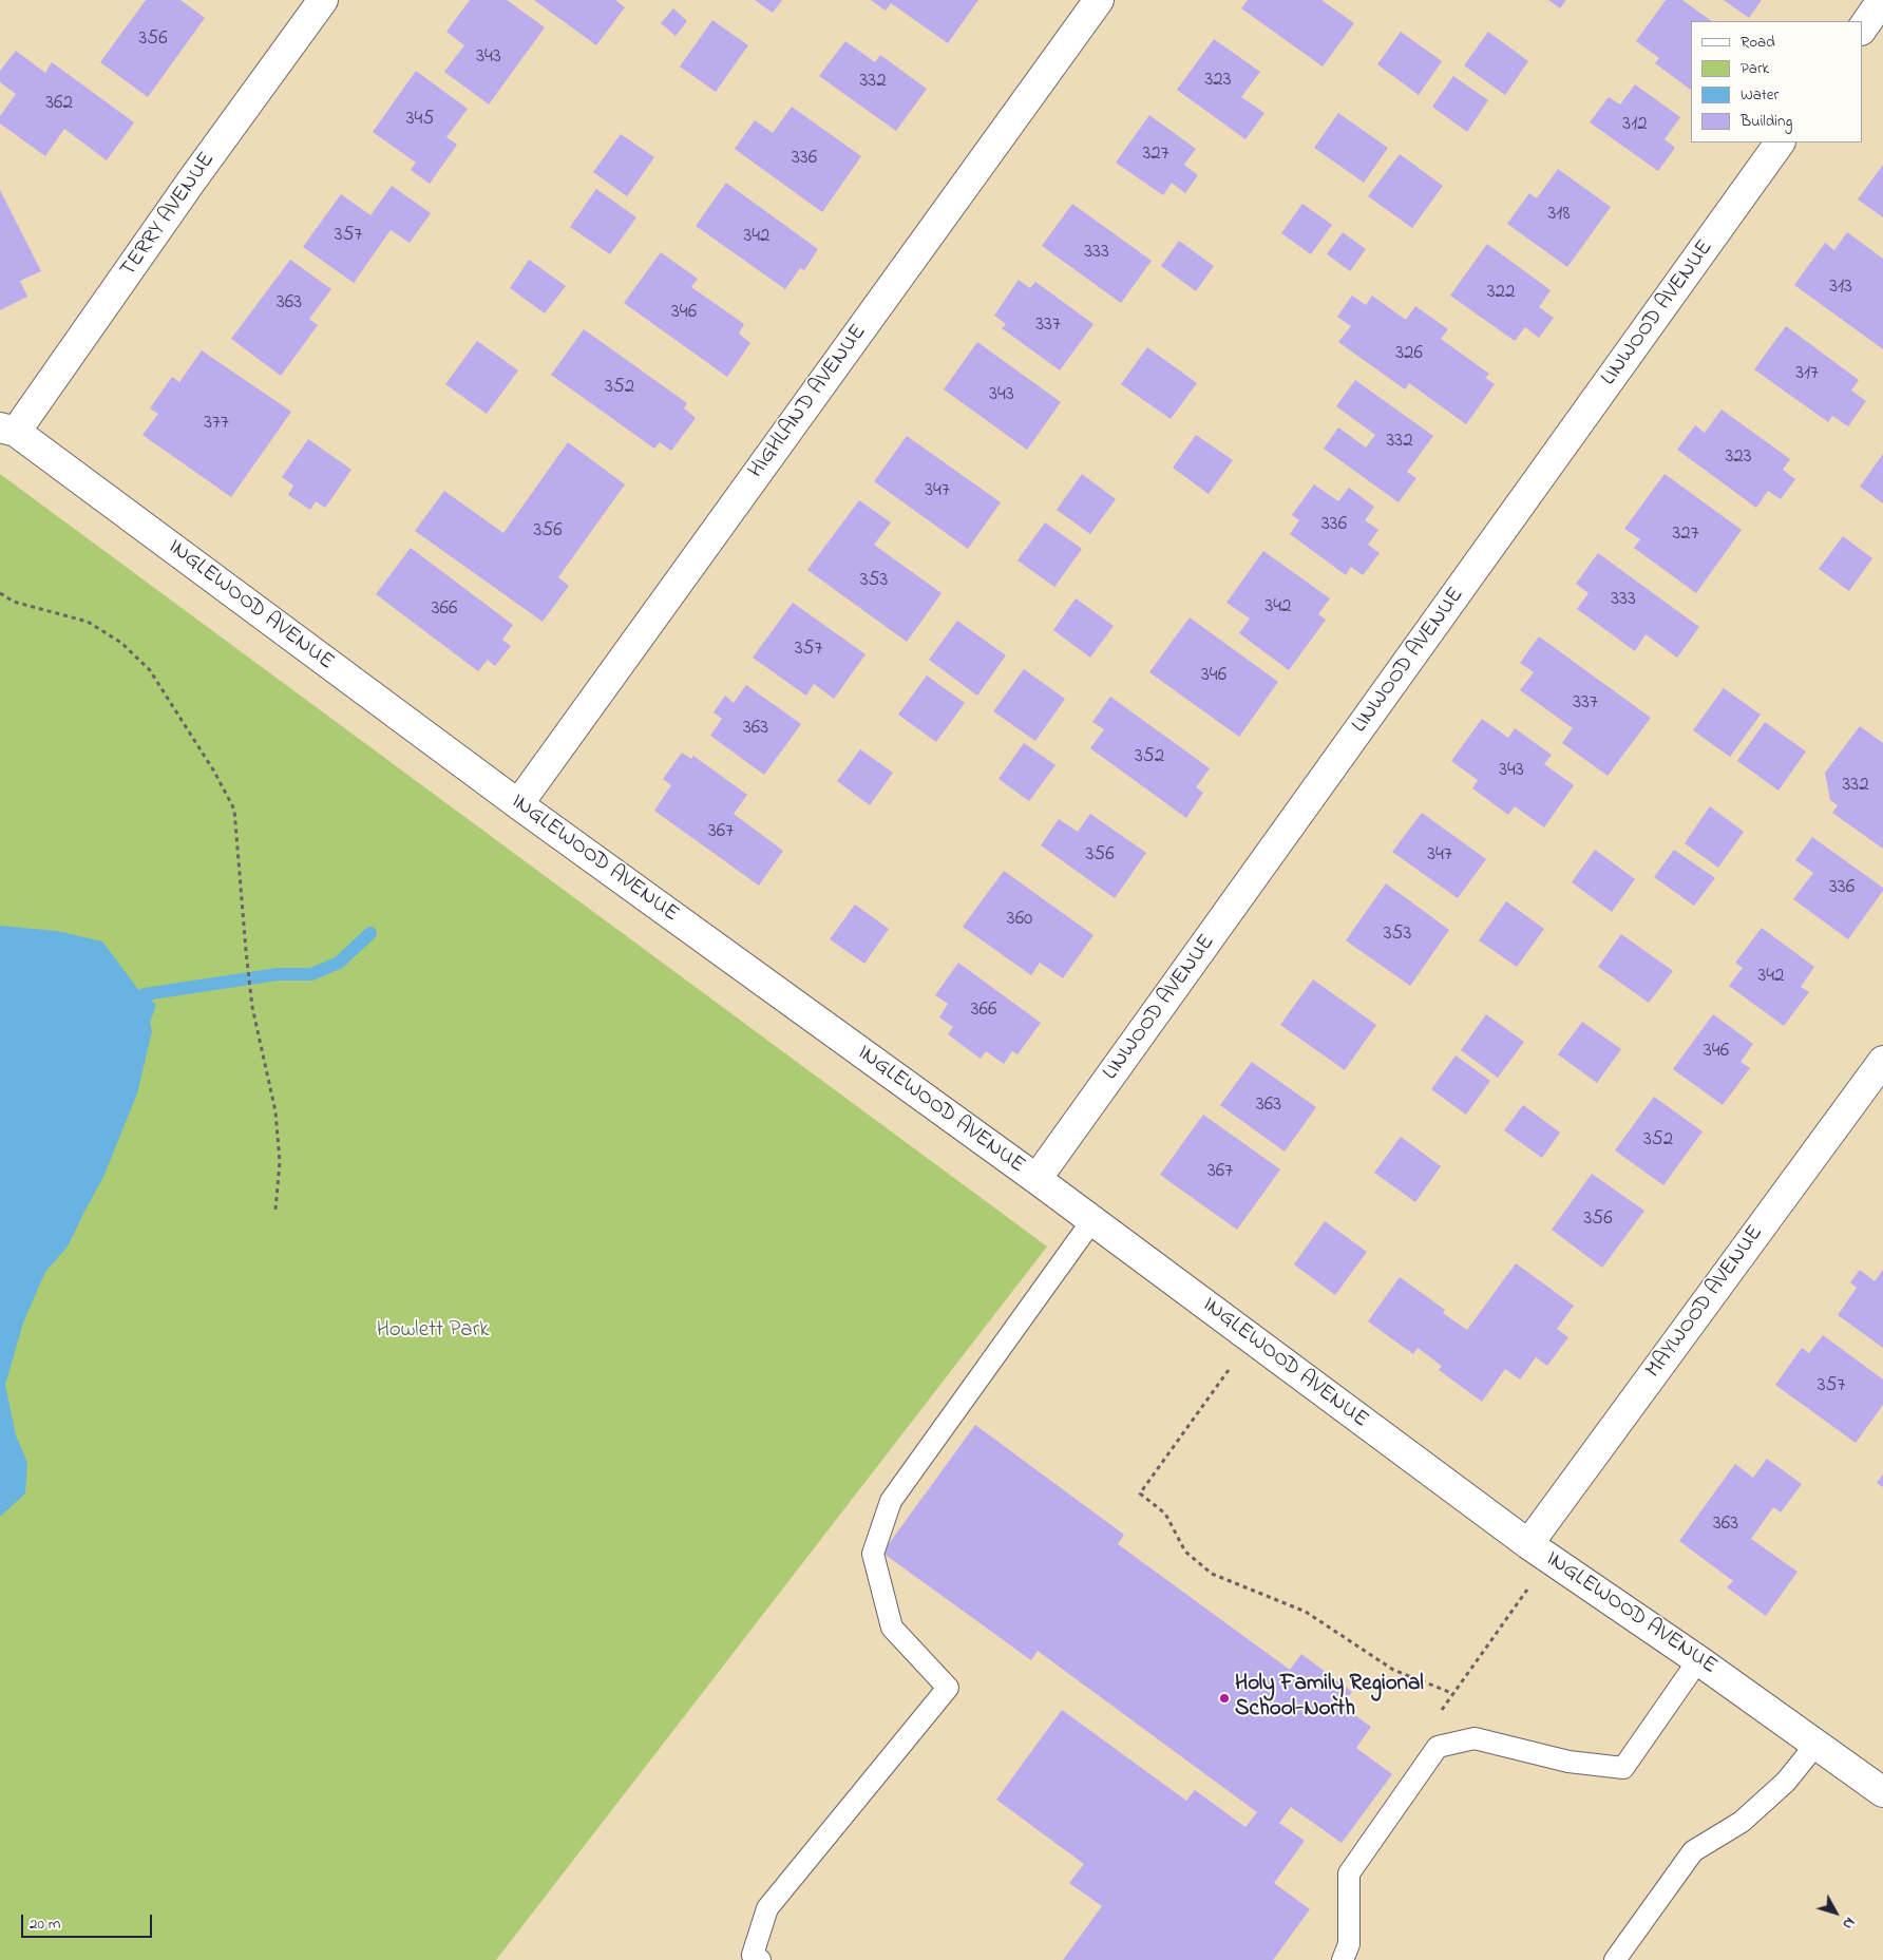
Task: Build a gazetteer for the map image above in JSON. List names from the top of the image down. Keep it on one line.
{"streets":{"street":["TERRY AVENUE","LINWOOD AVENUE","HIGHLAND AVENUE","INGLEWOOD AVENUE","MAYWOOD AVENUE"]},"crossings":[["TERRY AVENUE","INGLEWOOD AVENUE"],["LINWOOD AVENUE","INGLEWOOD AVENUE"],["HIGHLAND AVENUE","INGLEWOOD AVENUE"],["INGLEWOOD AVENUE","MAYWOOD AVENUE"]],"parks":["Howlett Park"],"places":["Holy Family Regional School-North"],"house_numbers":["356","343","323","332","362","345","312","327","336","318","357","342","333","313","322","363","346","337","326","317","352","343","377","332","323","347","336","356","327","353","333","342","366","357","346","337","363","352","343","332","367","356","347","336","360","353","342","366","346","363","352","367","356","357","363"],"legend":["Road","Park","Water","Building"],"scale_bar":"20 m","north":"bottom right"}
